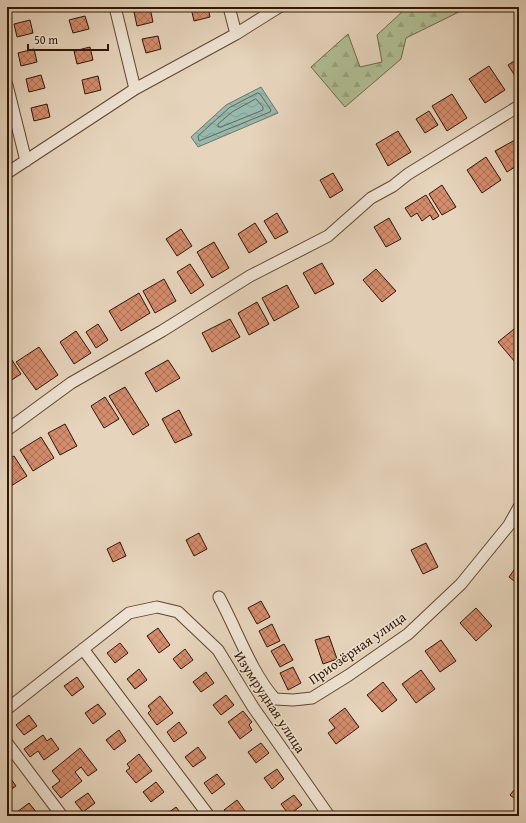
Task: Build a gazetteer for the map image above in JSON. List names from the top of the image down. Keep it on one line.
{"streets":{"street":["Приозёрная улица","Изумрудная улица"]},"scale_bar":"50 m"}
